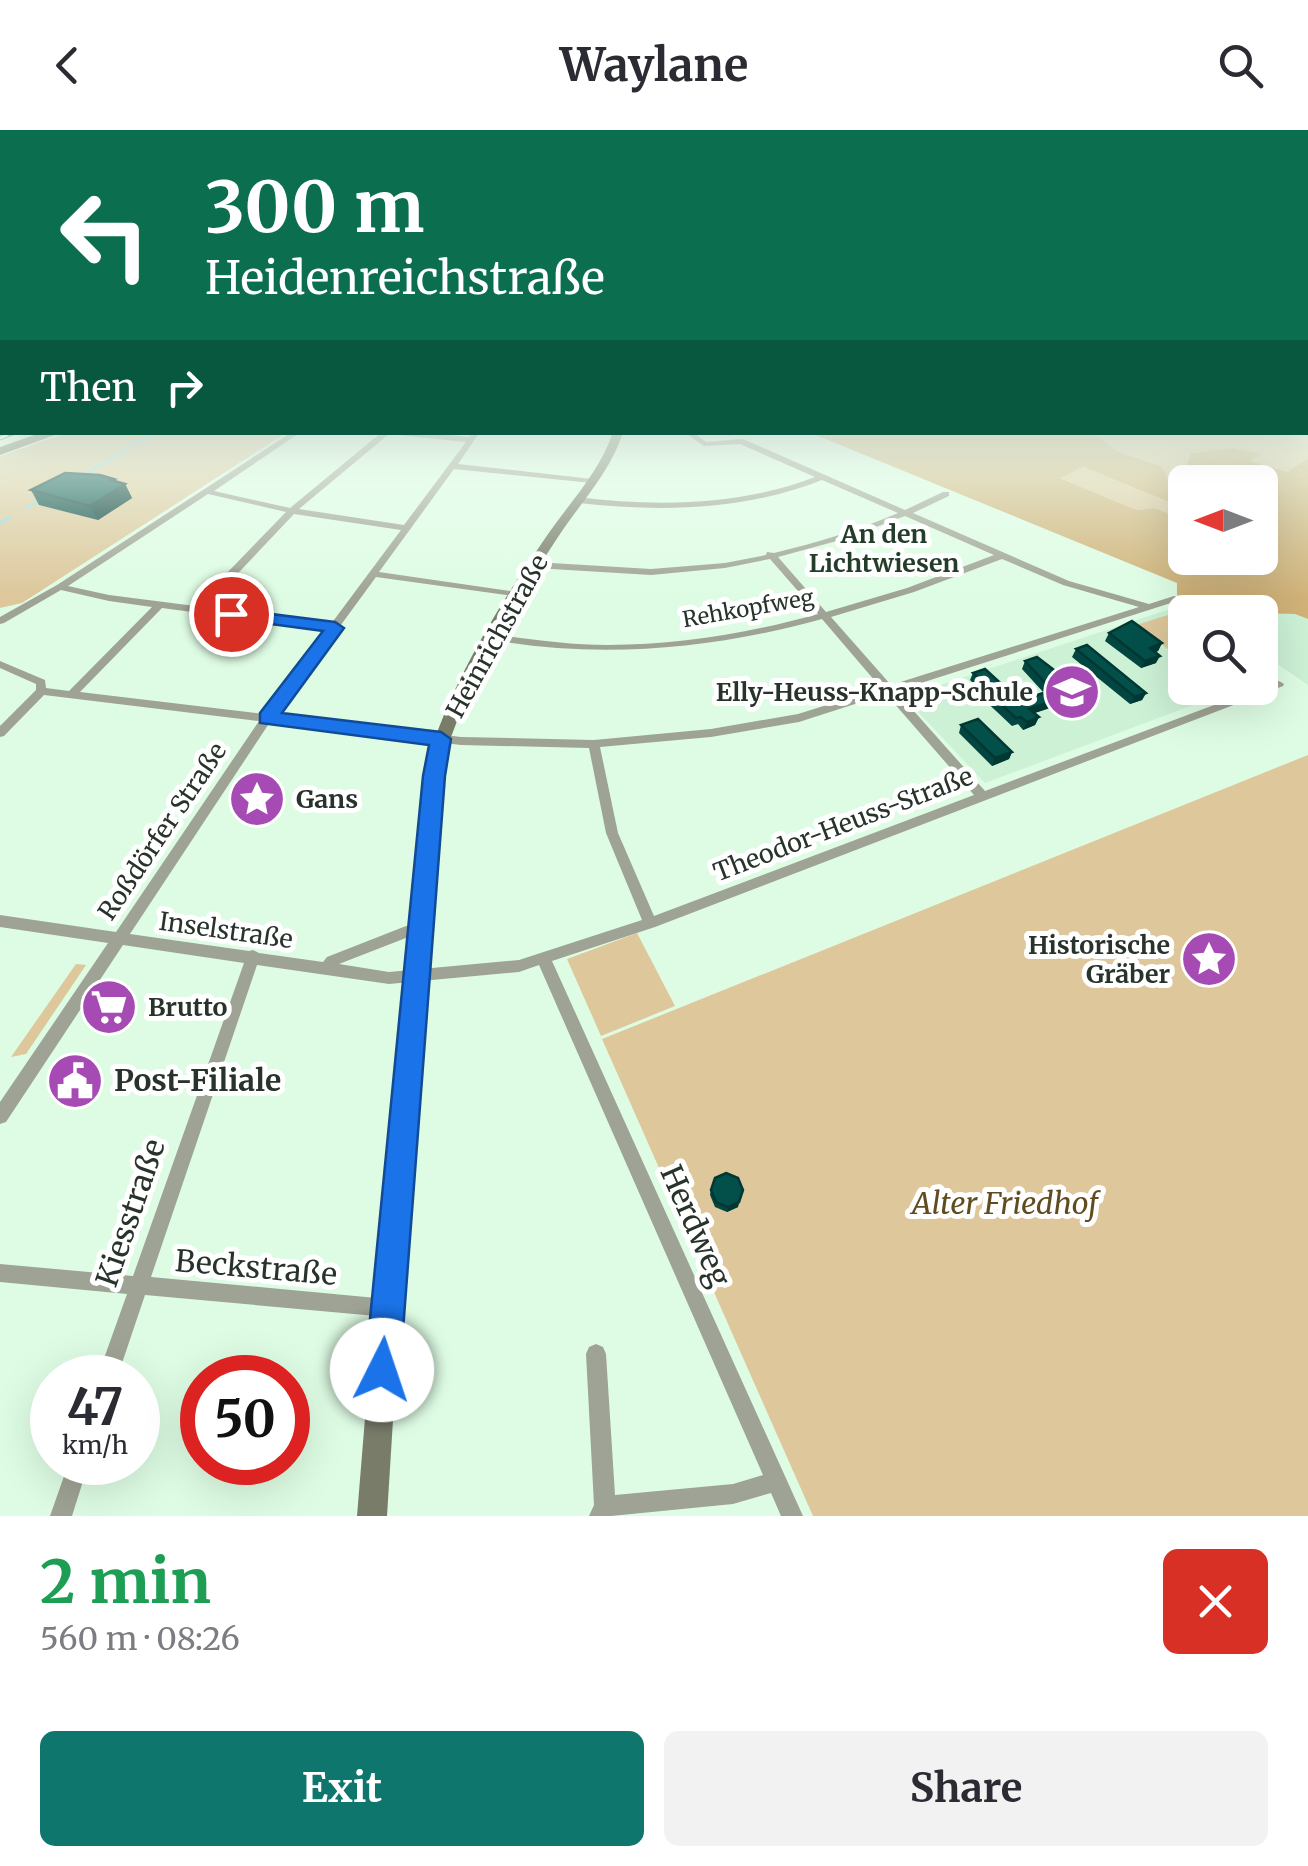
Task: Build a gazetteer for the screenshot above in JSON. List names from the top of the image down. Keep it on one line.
{"streets":{"main road":["Heinrichstraße"],"street":["Rehkopfweg","Theodor-Heuss-Straße","Roßdörfer Straße","Inselstraße","Kiesstraße","Herdweg","Beckstraße"]},"crossings":[["Rehkopfweg","Heinrichstraße"],["Heinrichstraße","Theodor-Heuss-Straße"],["Heinrichstraße","Inselstraße"],["Heinrichstraße","Beckstraße"],["Theodor-Heuss-Straße","Inselstraße"],["Theodor-Heuss-Straße","Herdweg"],["Roßdörfer Straße","Inselstraße"],["Inselstraße","Kiesstraße"],["Kiesstraße","Beckstraße"]],"districts":["An den Lichtwiesen"],"parks":["Alter Friedhof"],"places":{"school or university":["Elly-Heuss-Knapp-Schule"],"place":["Gans","Historische Gräber"],"supermarket":["Brutto"],"public building":["Post-Filiale"]},"north":"left","page":{"header":"Waylane","turn":["300 m","Heidenreichstraße"],"then":"Then","speed":"47 km/h","limit":"50","heading":["2 min","560 m · 08:26"],"buttons":["Exit","Share"]}}
